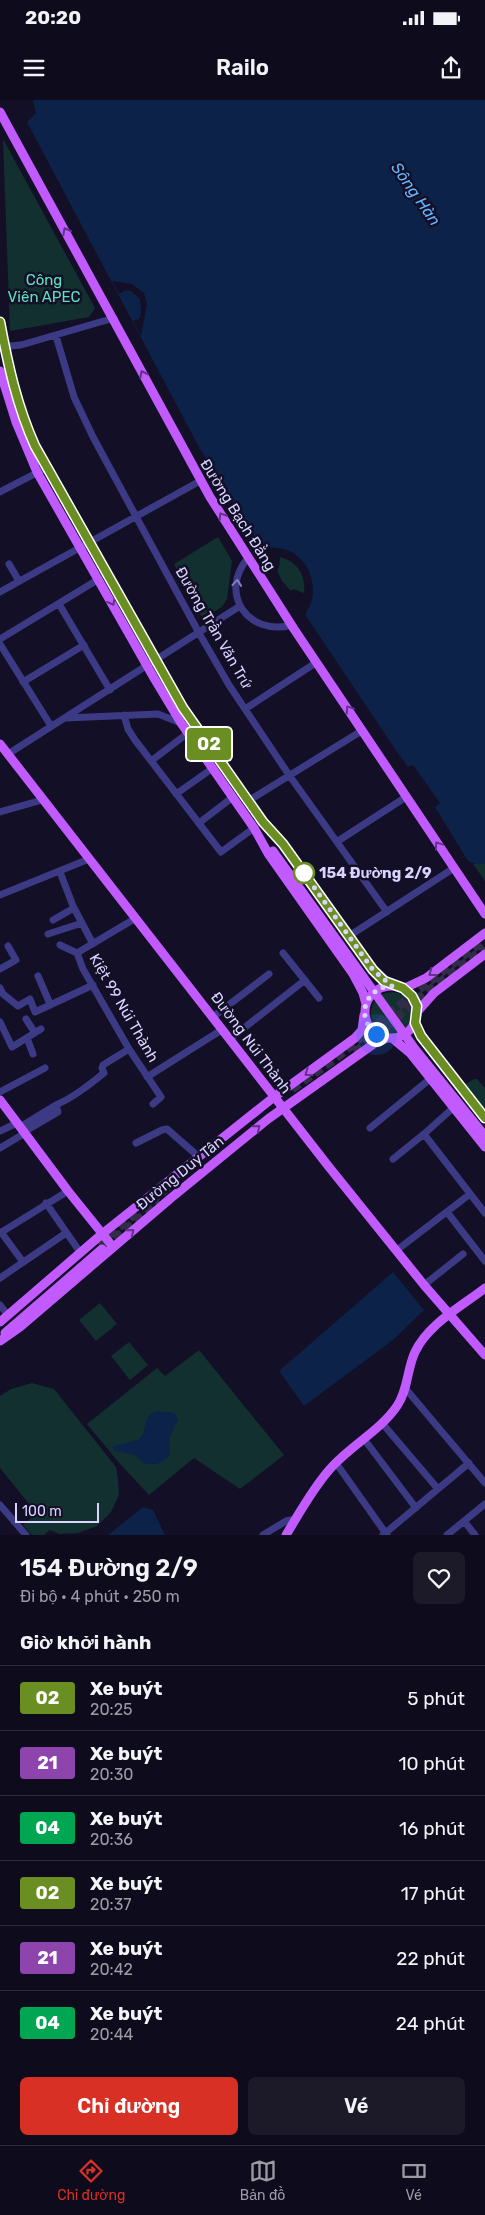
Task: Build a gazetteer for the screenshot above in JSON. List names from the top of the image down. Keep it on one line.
{"streets":{"main road":["Đường Bạch Đằng","Đường Núi Thành","Đường Duy Tân"],"street":["Đường Trần Văn Trứ","Kiệt 99 Núi Thành"]},"crossings":[["Kiệt 99 Núi Thành","Đường Núi Thành"],["Đường Núi Thành","Đường Duy Tân"]],"one_way":["Đường Bạch Đằng"],"water":["Sông Hàn"],"parks":["Công Viên APEC"],"places":["154 Đường 2/9"],"lines":["bus line 02"],"scale_bar":"100 m","page":{"status":"20:20","header":"Railo","on_map":"02","scale":"100 m","heading":[["154 Đường 2/9","Đi bộ · 4 phút · 250 m"],"Giờ khởi hành"],"list":[{"mark":"02","name":"Xe buýt","note":"20:25","value":"5 phút"},{"mark":"21","name":"Xe buýt","note":"20:30","value":"10 phút"},{"mark":"04","name":"Xe buýt","note":"20:36","value":"16 phút"},{"mark":"02","name":"Xe buýt","note":"20:37","value":"17 phút"},{"mark":"21","name":"Xe buýt","note":"20:42","value":"22 phút"},{"mark":"04","name":"Xe buýt","note":"20:44","value":"24 phút"}],"buttons":["Chỉ đường","Vé"],"tabs":["Chỉ đường","Bản đồ","Vé"]}}
